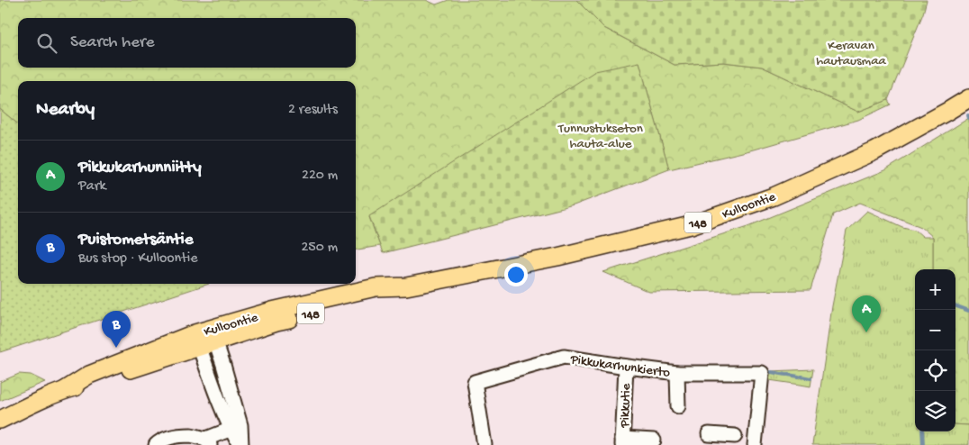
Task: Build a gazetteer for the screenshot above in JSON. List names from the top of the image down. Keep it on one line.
{"streets":{"main road":["Kulloontie","148"],"street":["Pikkukarhunkierto","Pikkutie"]},"crossings":[["Pikkukarhunkierto","Pikkutie"]],"parks":["Keravan hautausmaa","Tunnustukseton hauta-alue"],"page":{"search":"Search here","heading":["Nearby","2 results"],"list":[{"mark":"A","name":"Pikkukarhunniitty","note":"Park","value":"220 m"},{"mark":"B","name":"Puistometsäntie","note":"Bus stop · Kulloontie","value":"250 m"}],"map_buttons":["+","−"],"pins":["A","B"]}}
